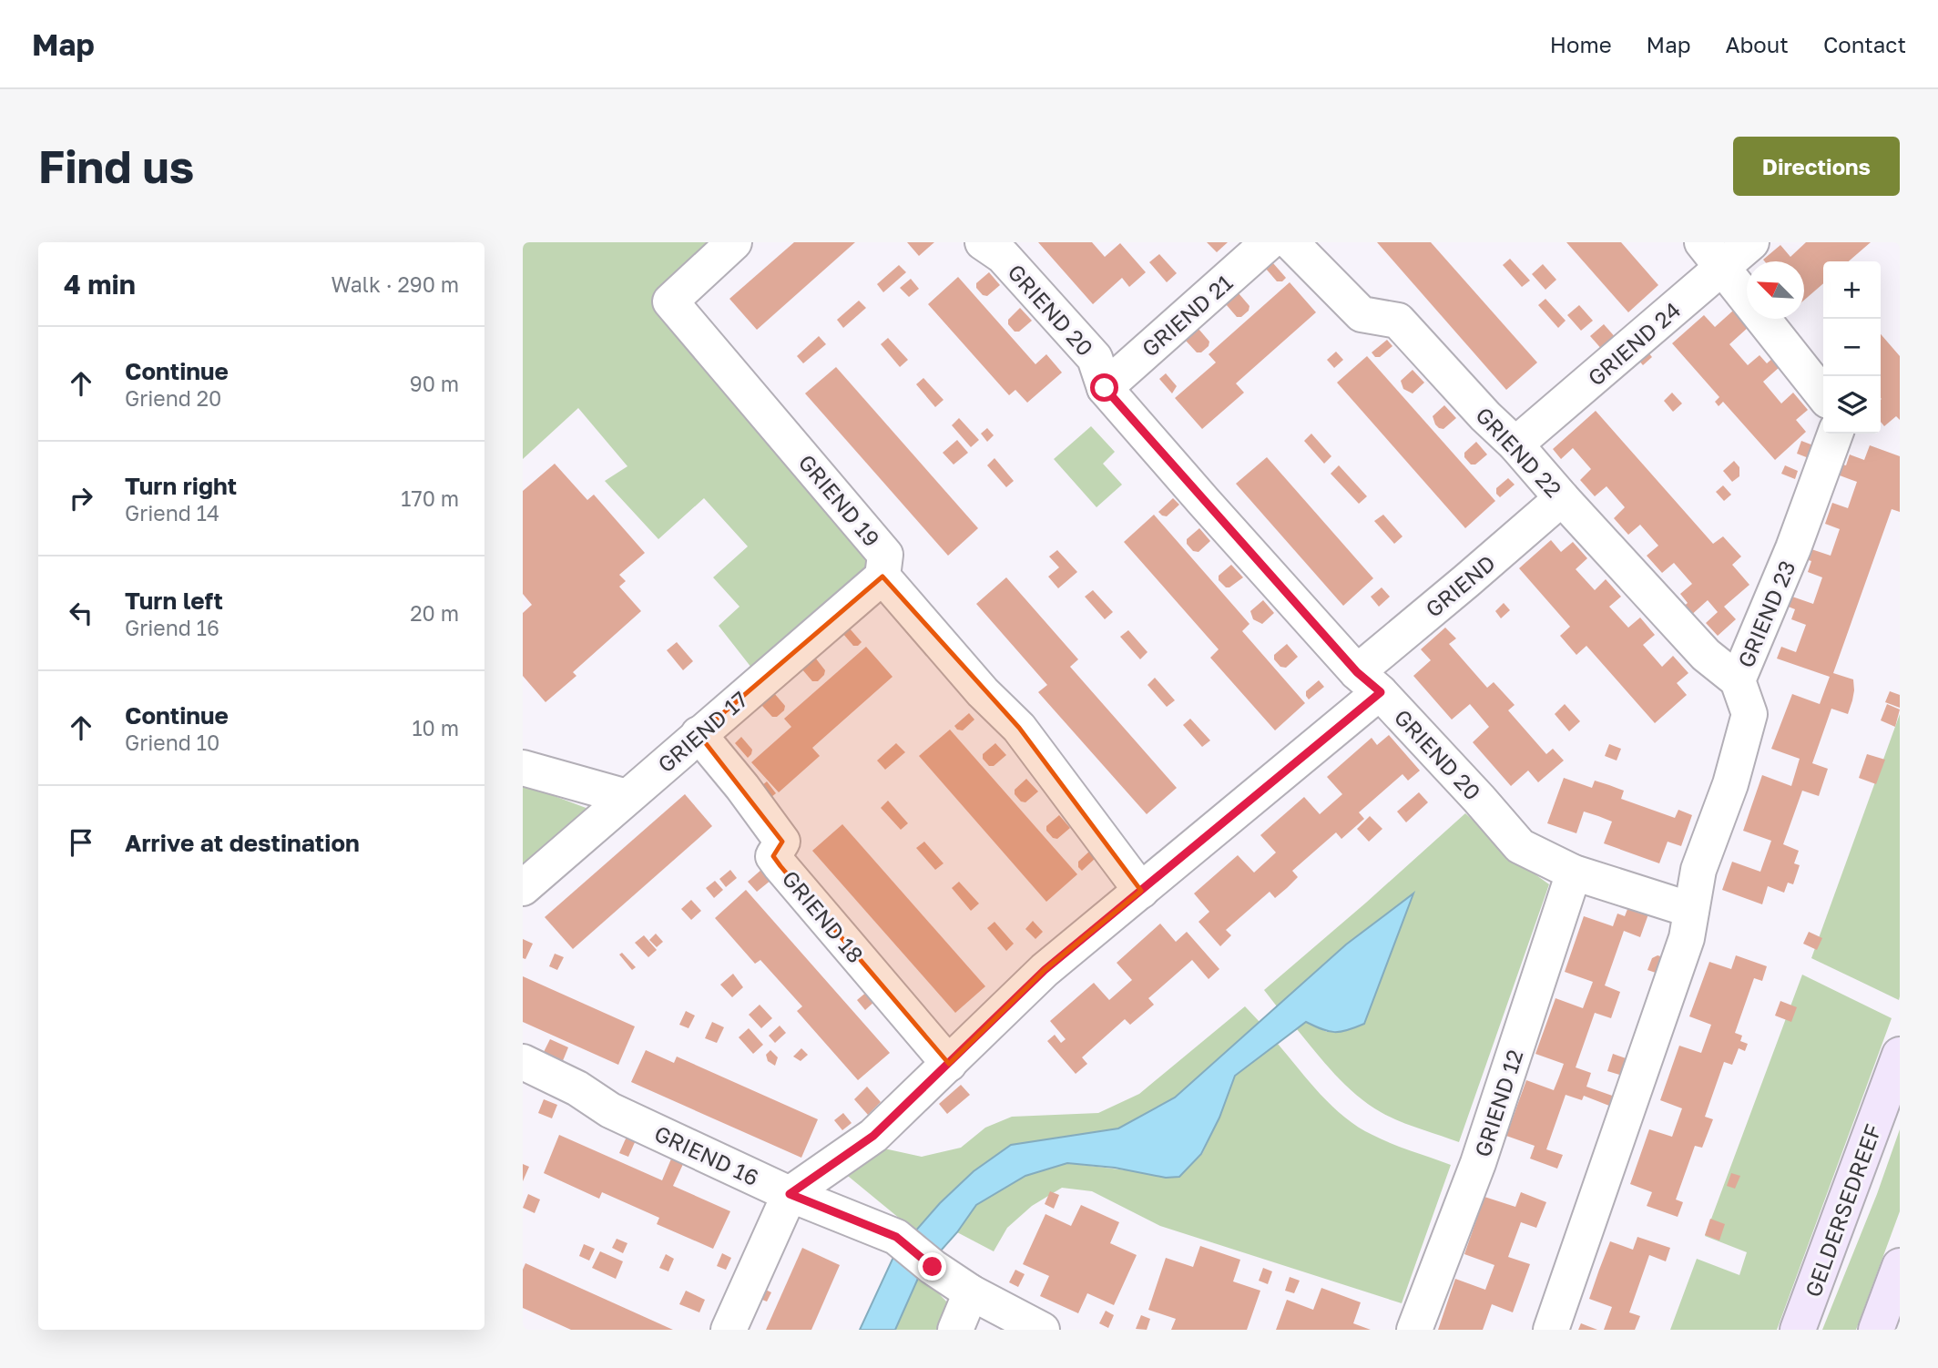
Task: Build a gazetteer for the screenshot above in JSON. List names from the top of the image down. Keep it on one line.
{"streets":{"main road":["GELDERSEDREEF"],"street":["GRIEND 20","GRIEND 21","GRIEND 24","GRIEND 22","GRIEND 19","GRIEND","GRIEND 23","GRIEND 17","GRIEND 18","GRIEND 12","GRIEND 16"]},"crossings":[["GRIEND 20","GRIEND 21"],["GRIEND 20","GRIEND"],["GRIEND 20","GRIEND 23"],["GRIEND 20","GRIEND 12"],["GRIEND 24","GRIEND 22"],["GRIEND 22","GRIEND"],["GRIEND 22","GRIEND 23"],["GRIEND 19","GRIEND"],["GRIEND 19","GRIEND 17"],["GRIEND","GRIEND 18"],["GRIEND","GRIEND 16"],["GRIEND 17","GRIEND 18"]],"north":"top left","page":{"header":"Map","nav":["Home","Map","About","Contact"],"buttons":"Directions","title":"Find us","heading":["4 min","Walk · 290 m"],"map_buttons":["+","−"],"list":[["Continue","Griend 20","90 m"],["Turn right","Griend 14","170 m"],["Turn left","Griend 16","20 m"],["Continue","Griend 10","10 m"],"Arrive at destination"]}}
